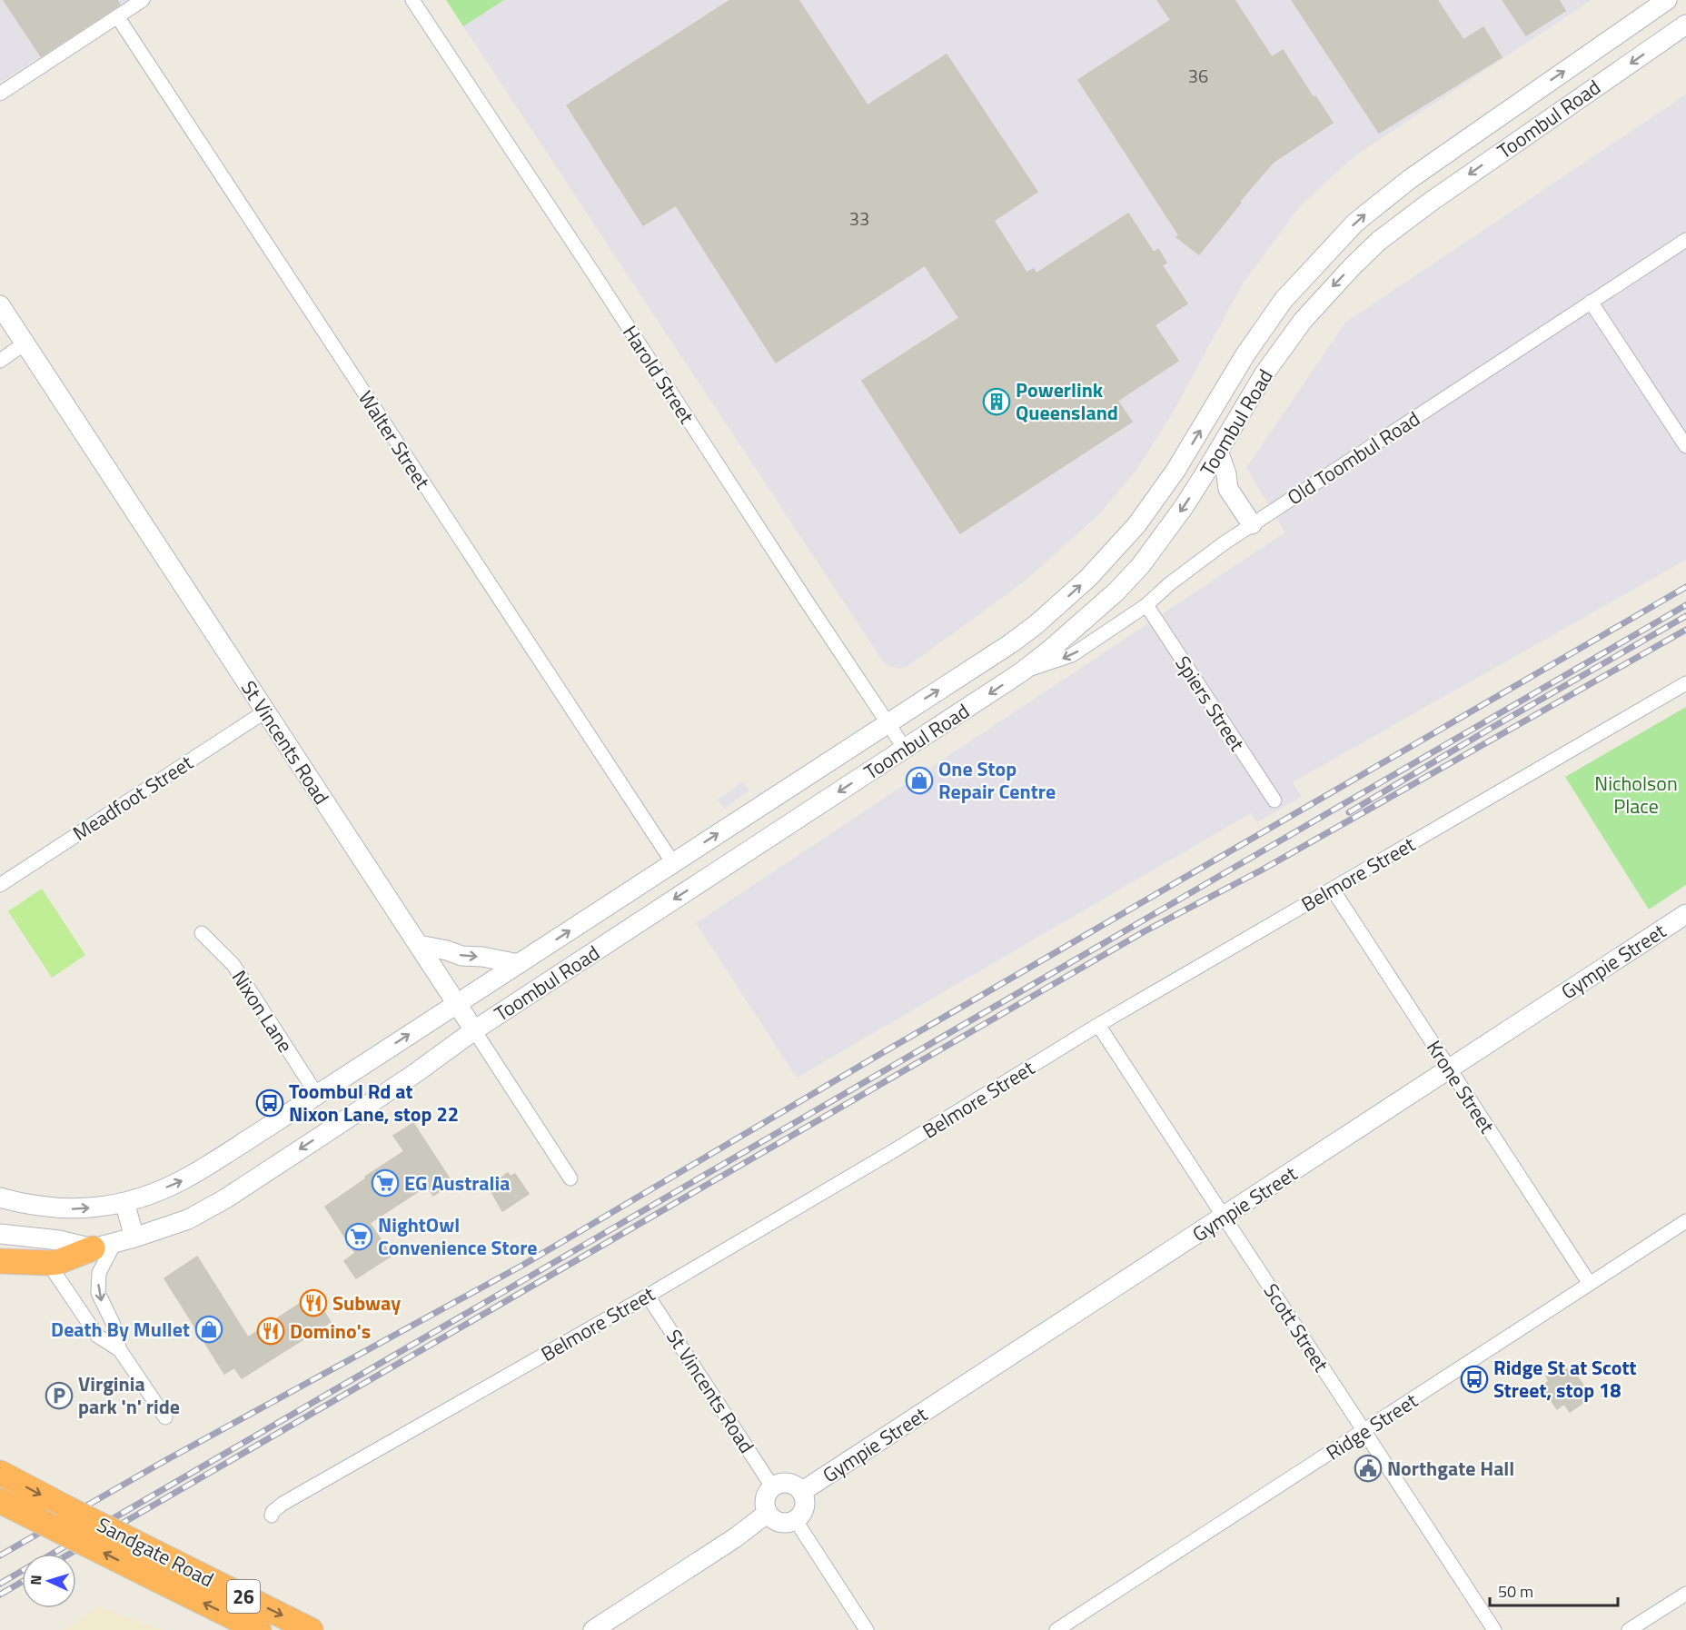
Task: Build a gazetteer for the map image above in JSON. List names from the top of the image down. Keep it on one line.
{"streets":{"highway":["Sandgate Road","26"],"main road":["Toombul Road","St Vincents Road","Gympie Street"],"street":["Harold Street","Walter Street","Old Toombul Road","Spiers Street","Meadfoot Street","Belmore Street","Nixon Lane","Krone Street","Scott Street","Ridge Street"]},"crossings":[["Toombul Road","Harold Street"],["Toombul Road","Walter Street"],["Toombul Road","Old Toombul Road"],["Toombul Road","St Vincents Road"],["Toombul Road","Nixon Lane"],["Old Toombul Road","Spiers Street"],["St Vincents Road","Meadfoot Street"],["St Vincents Road","Belmore Street"],["St Vincents Road","Gympie Street"],["Belmore Street","Krone Street"],["Belmore Street","Scott Street"],["Gympie Street","Krone Street"],["Gympie Street","Scott Street"],["Krone Street","Ridge Street"],["Scott Street","Ridge Street"]],"parks":["Nicholson Place"],"places":{"building":["Powerlink Queensland"],"shop":["One Stop Repair Centre","Death By Mullet"],"bus stop":["Toombul Rd at Nixon Lane, stop 22","Ridge St at Scott Street, stop 18"],"supermarket":["EG Australia","NightOwl Convenience Store"],"restaurant":["Subway","Domino's"],"parking":["Virginia park 'n' ride"],"public building":["Northgate Hall"]},"house_numbers":["36","33"],"scale_bar":"50 m","north":"left"}
